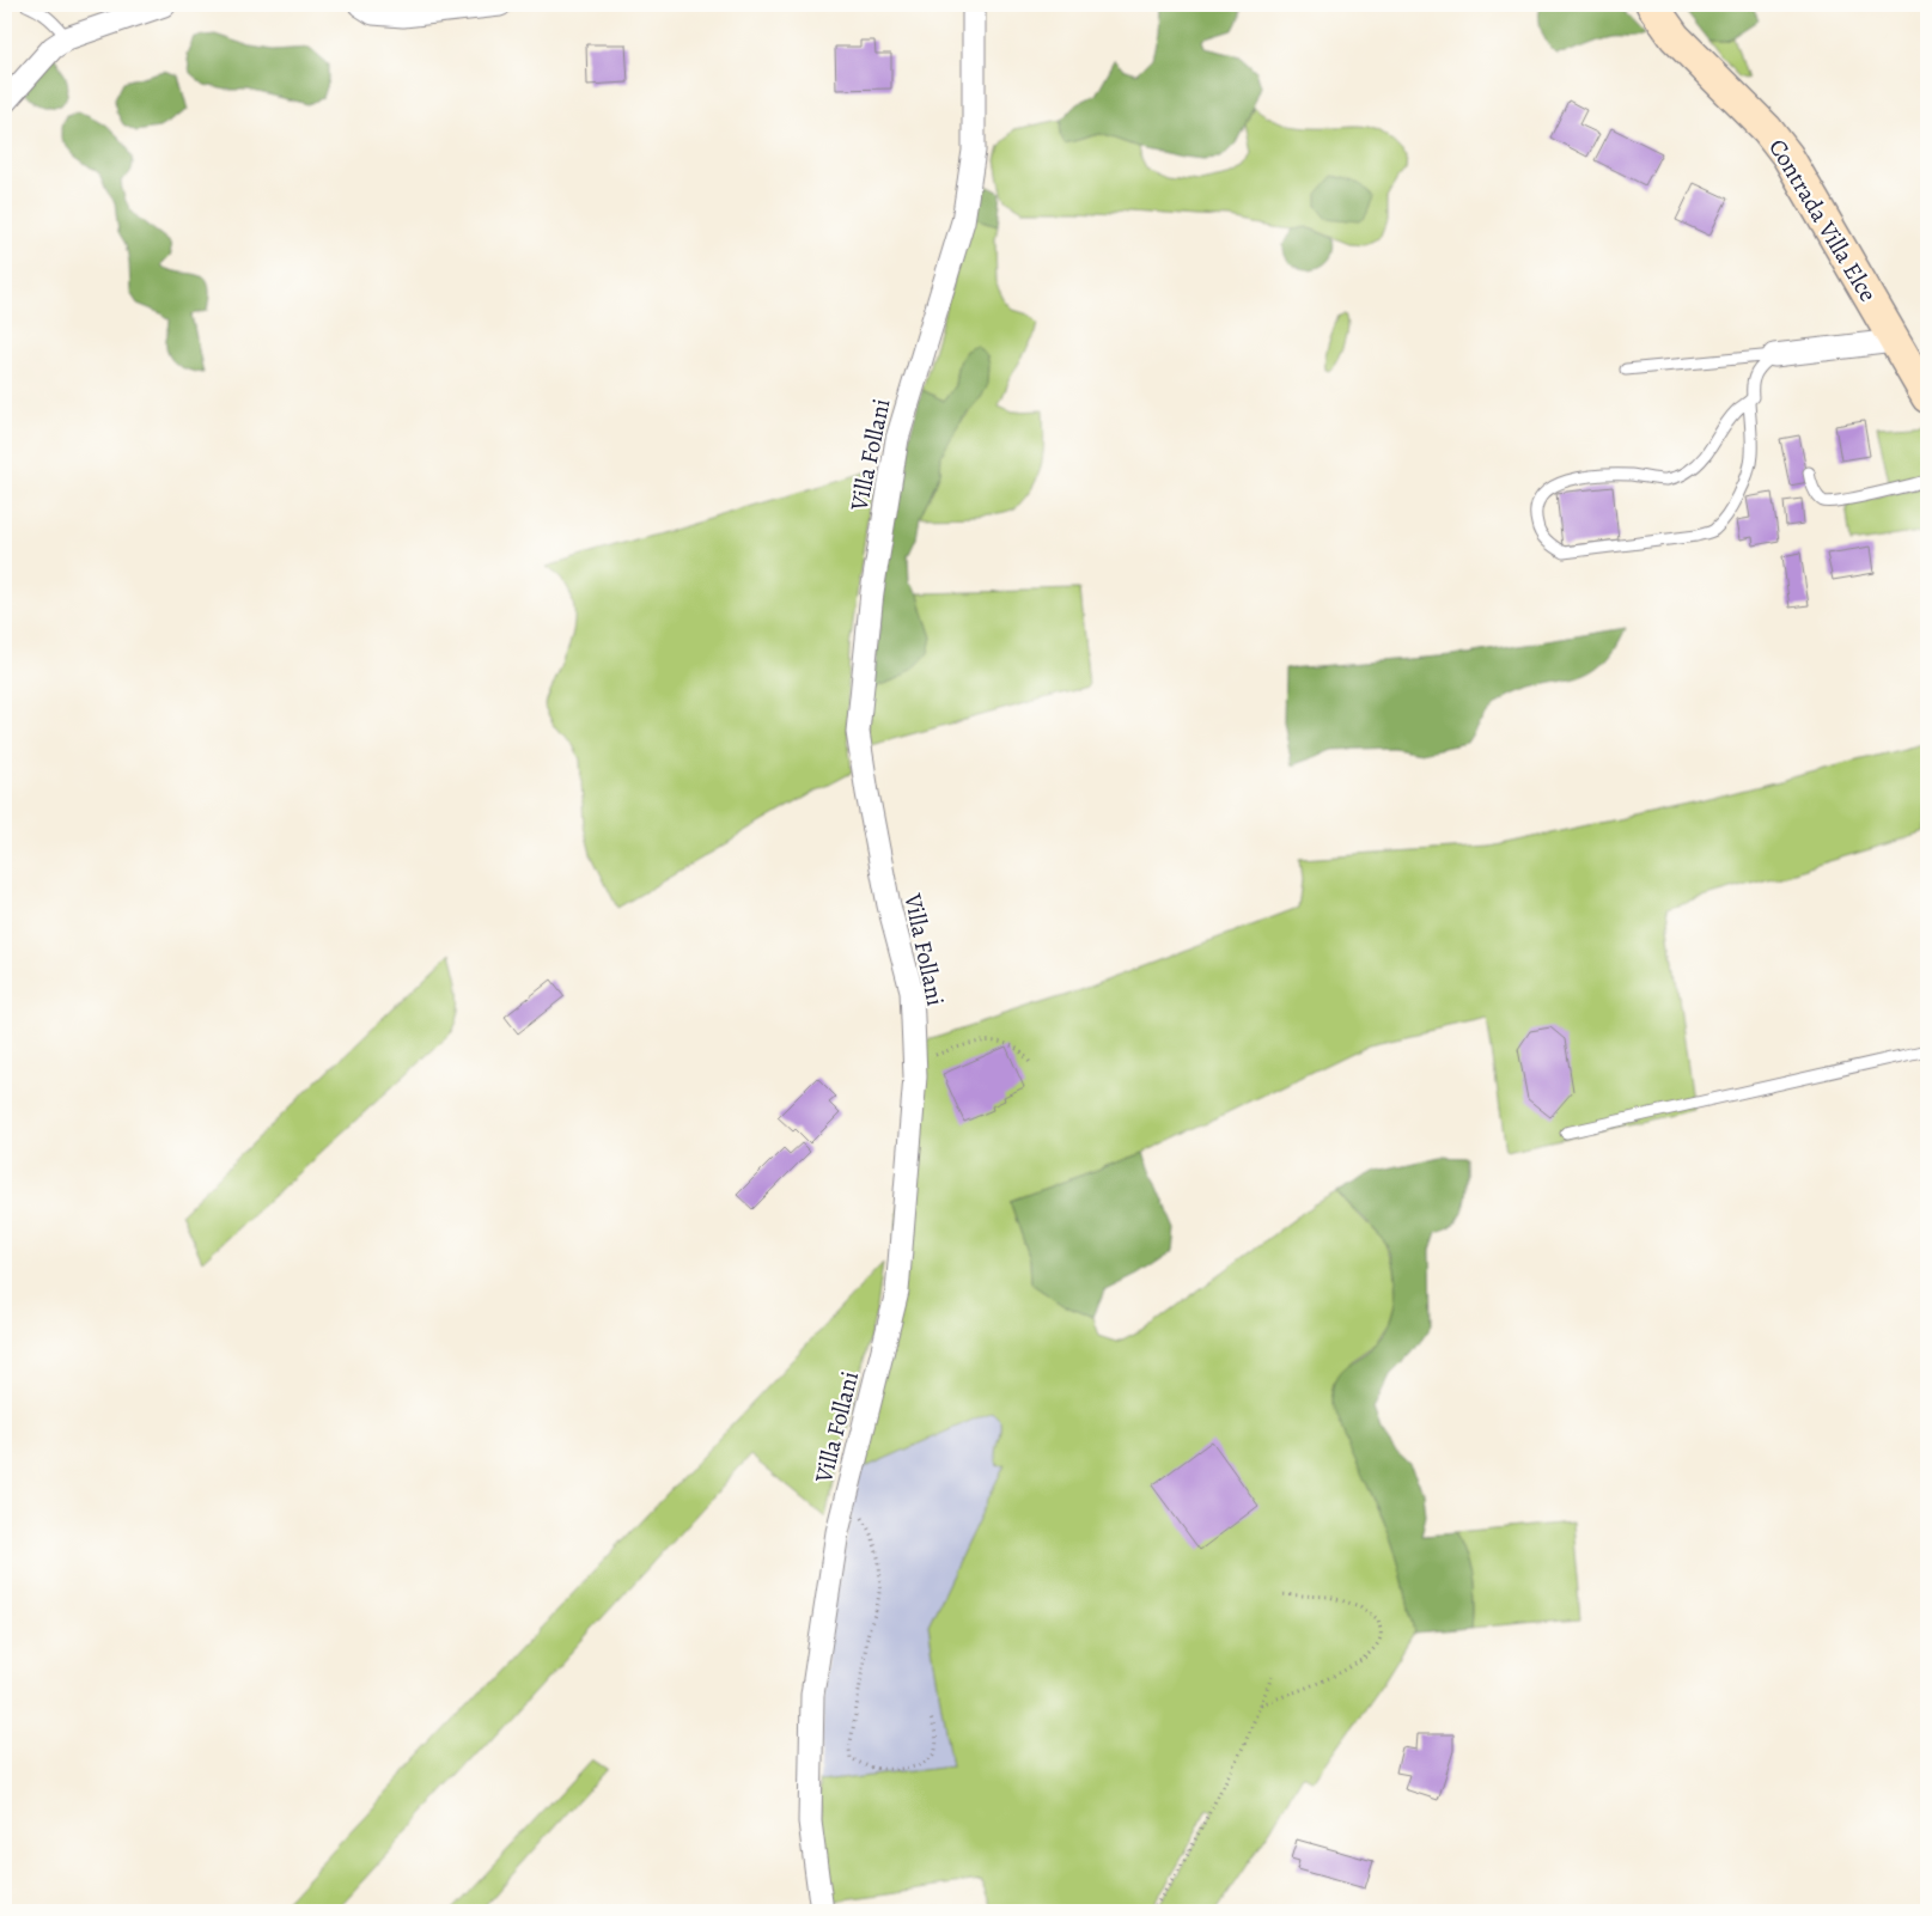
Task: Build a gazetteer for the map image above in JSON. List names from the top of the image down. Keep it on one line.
{"streets":{"main road":["Contrada Villa Elce"],"street":["Villa Follani"]}}
